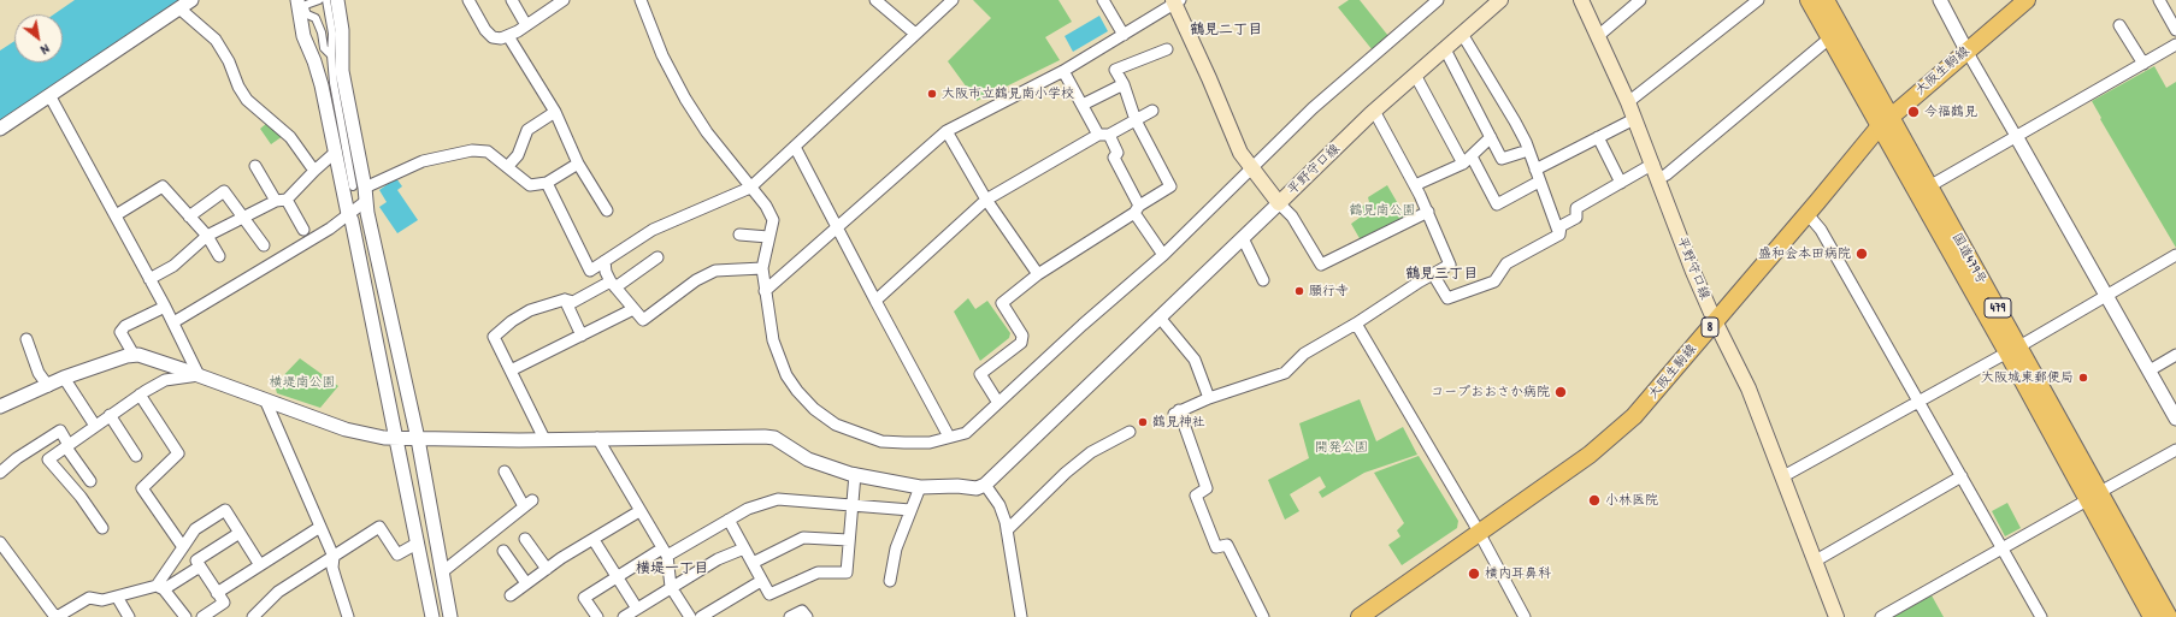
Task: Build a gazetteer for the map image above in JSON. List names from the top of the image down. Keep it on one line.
{"streets":{"main road":["大阪生駒線","平野守口線","国道479号","479","8"]},"crossings":[["大阪生駒線","平野守口線"],["大阪生駒線","国道479号"]],"districts":["鶴見二丁目","鶴見三丁目","横堤一丁目"],"parks":["鶴見南公園","横堤南公園","開発公園"],"places":["大阪市立鶴見南小学校","今福鶴見","盛和会本田病院","願行寺","大阪城東郵便局","コープおおさか病院","鶴見神社","小林医院","横内耳鼻科"],"north":"bottom right"}
